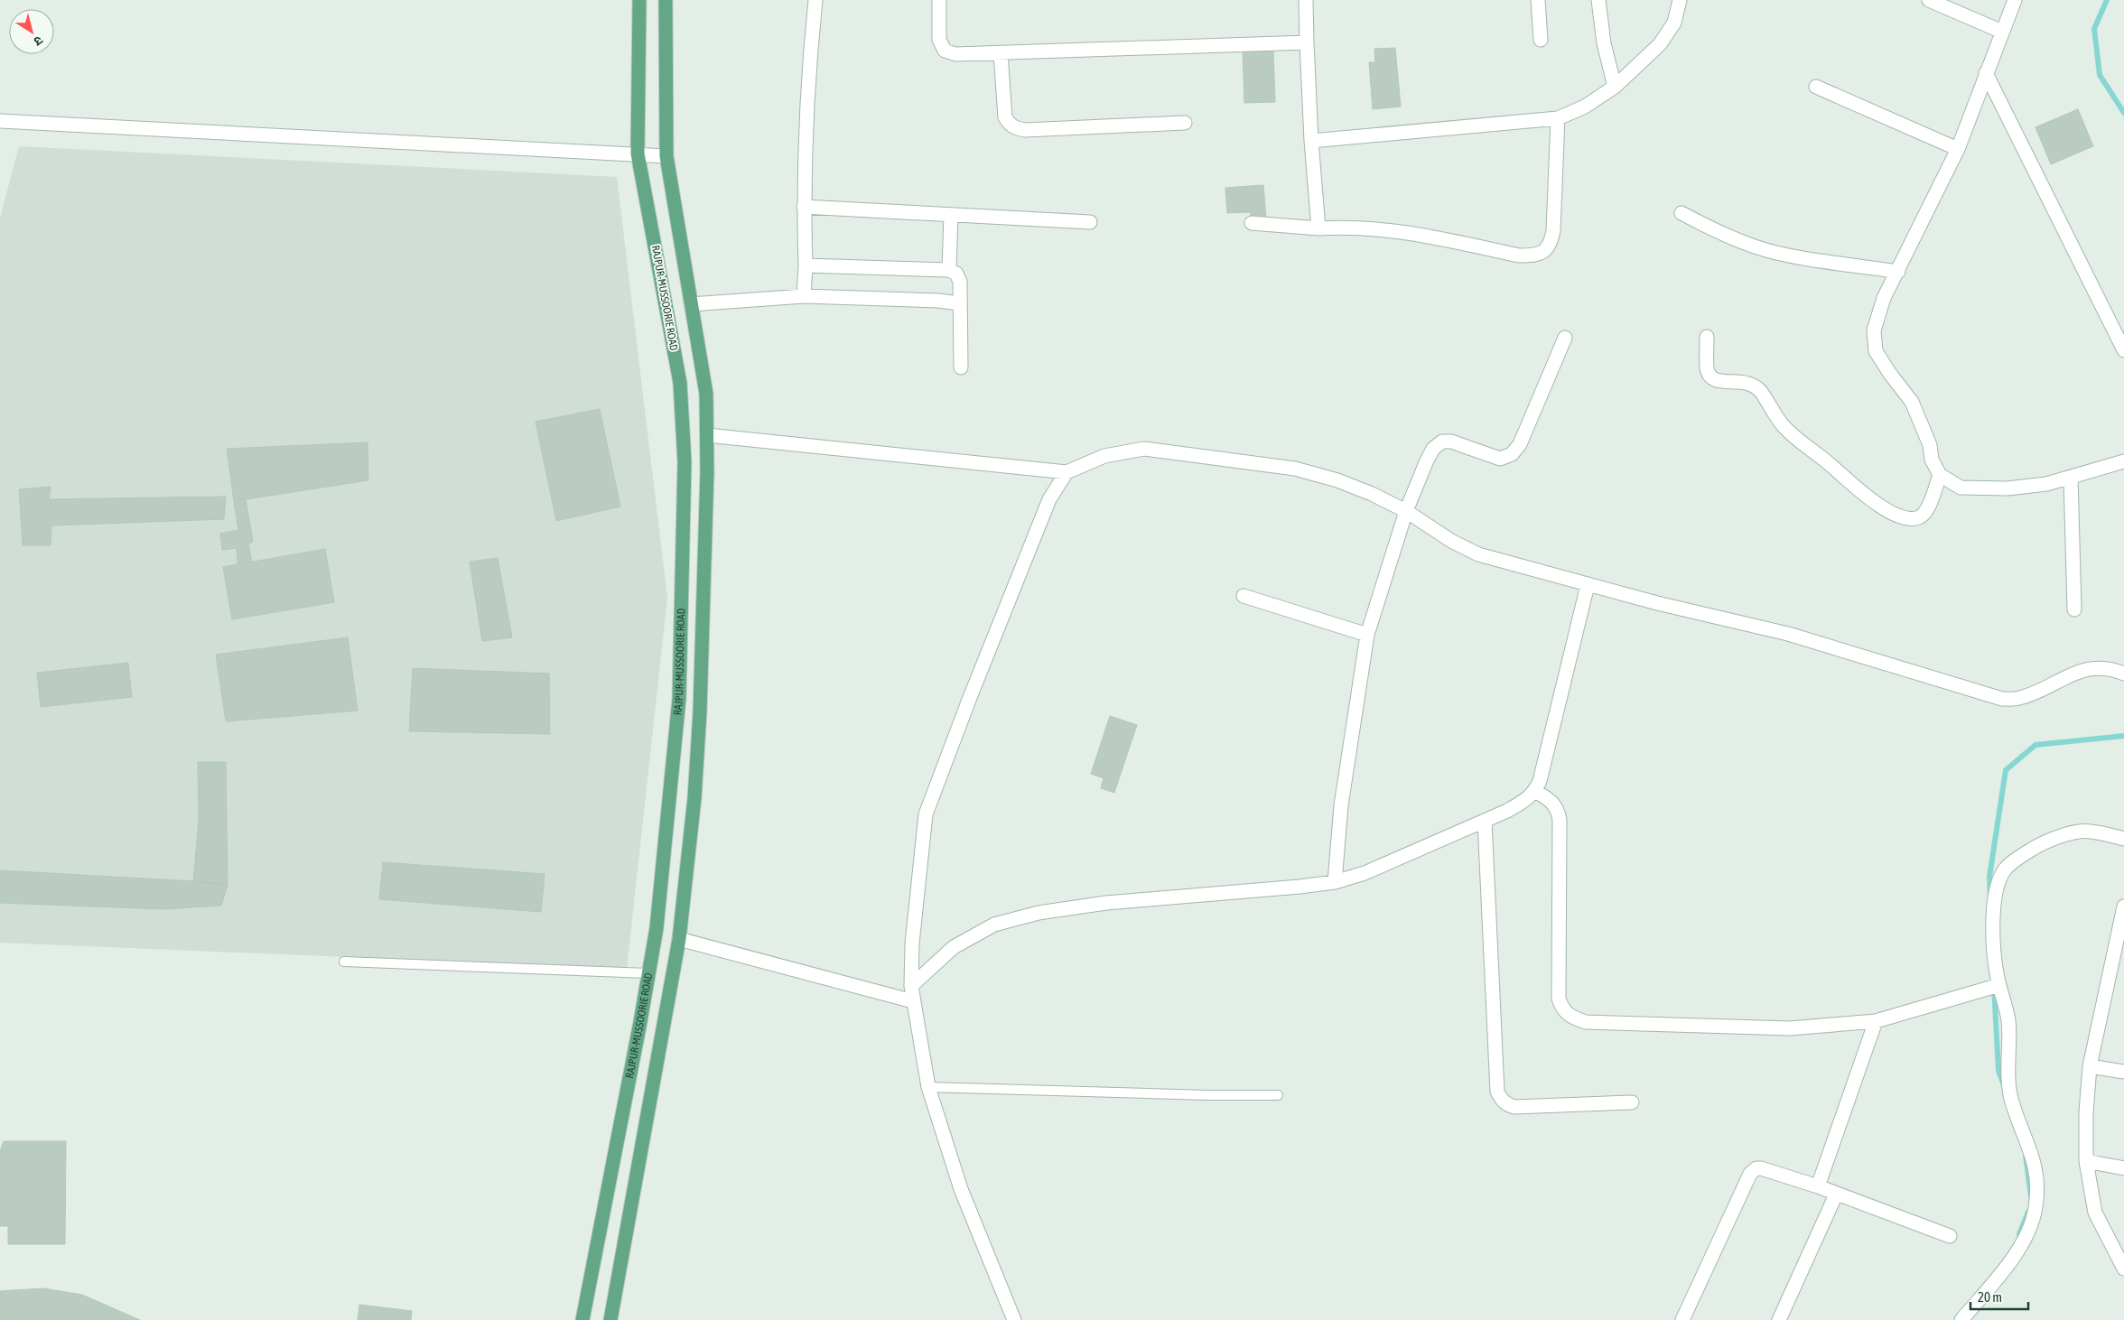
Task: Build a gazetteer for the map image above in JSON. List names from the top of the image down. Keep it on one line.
{"streets":{"main road":["RAJPUR-MUSSOORIE ROAD"]},"scale_bar":"20 m","north":"bottom right"}
